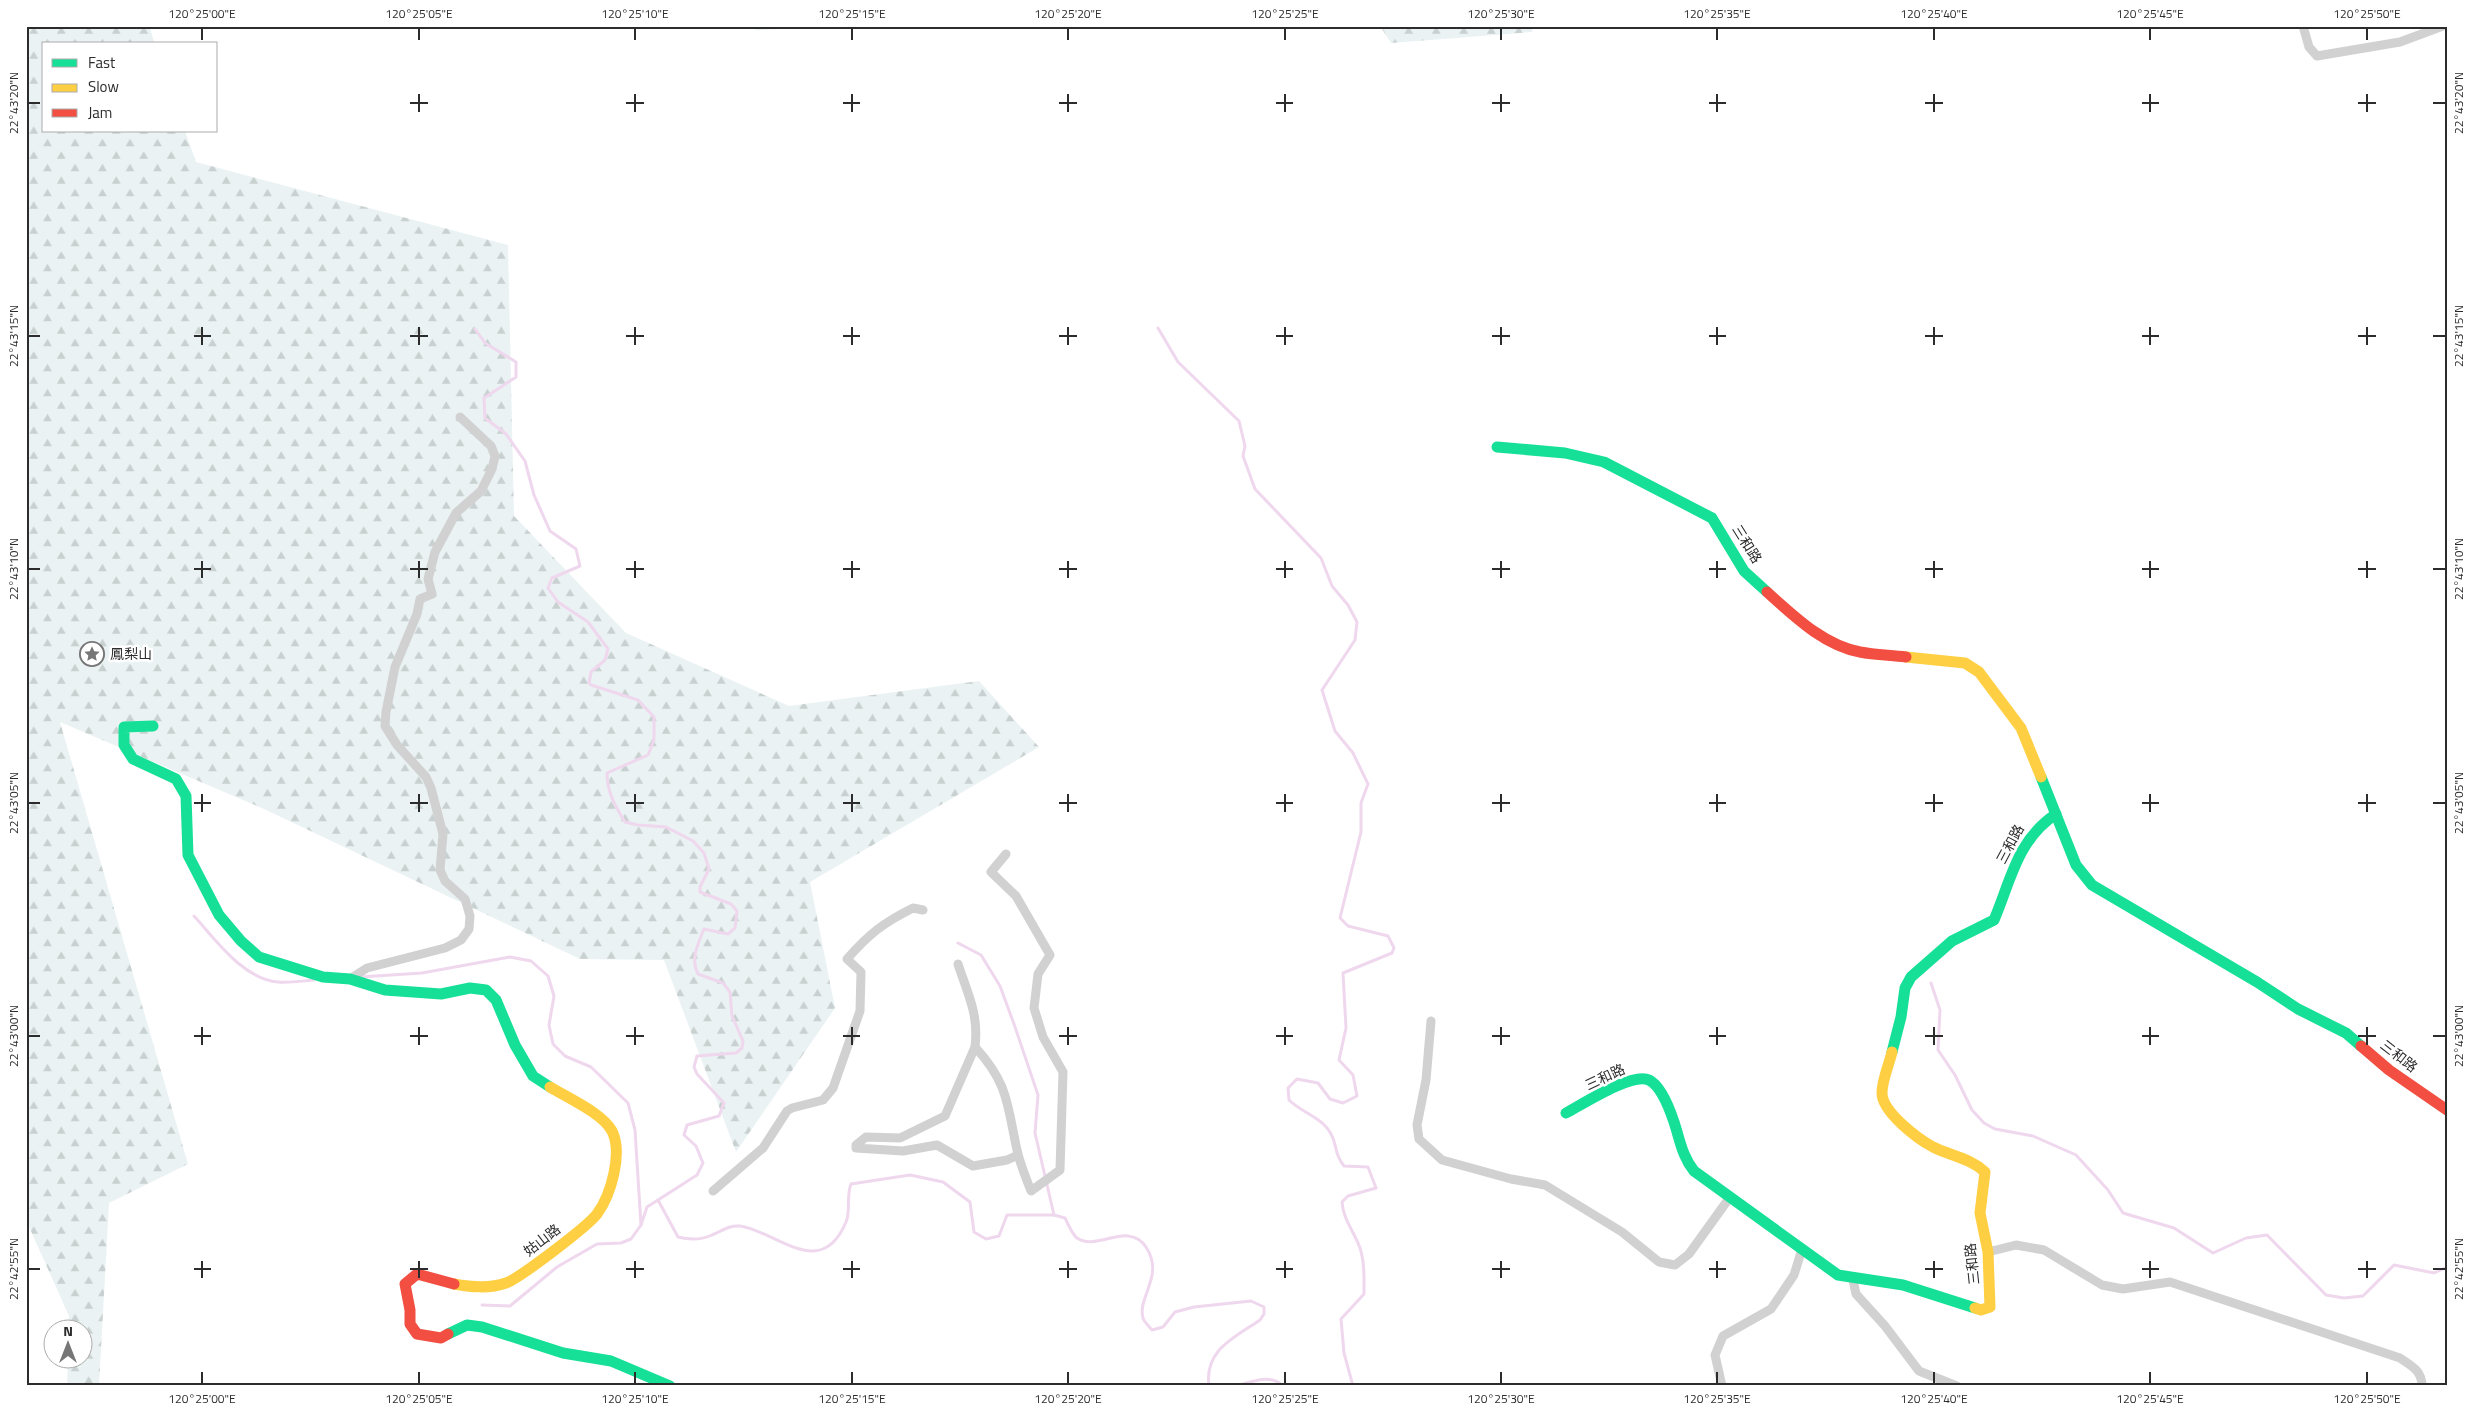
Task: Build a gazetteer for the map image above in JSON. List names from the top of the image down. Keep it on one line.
{"streets":{"street":["三和路","姑山路"]},"places":{"place":["鳳梨山"]},"legend":["Fast","Slow","Jam"],"north":"top","coordinates":["120°25'00\"E","120°25'05\"E","120°25'10\"E","120°25'15\"E","120°25'20\"E","120°25'25\"E","120°25'30\"E","120°25'35\"E","120°25'40\"E","120°25'45\"E","120°25'50\"E","22°43'20\"N","22°43'15\"N","22°43'10\"N","22°43'05\"N","22°43'00\"N","22°42'55\"N"]}
